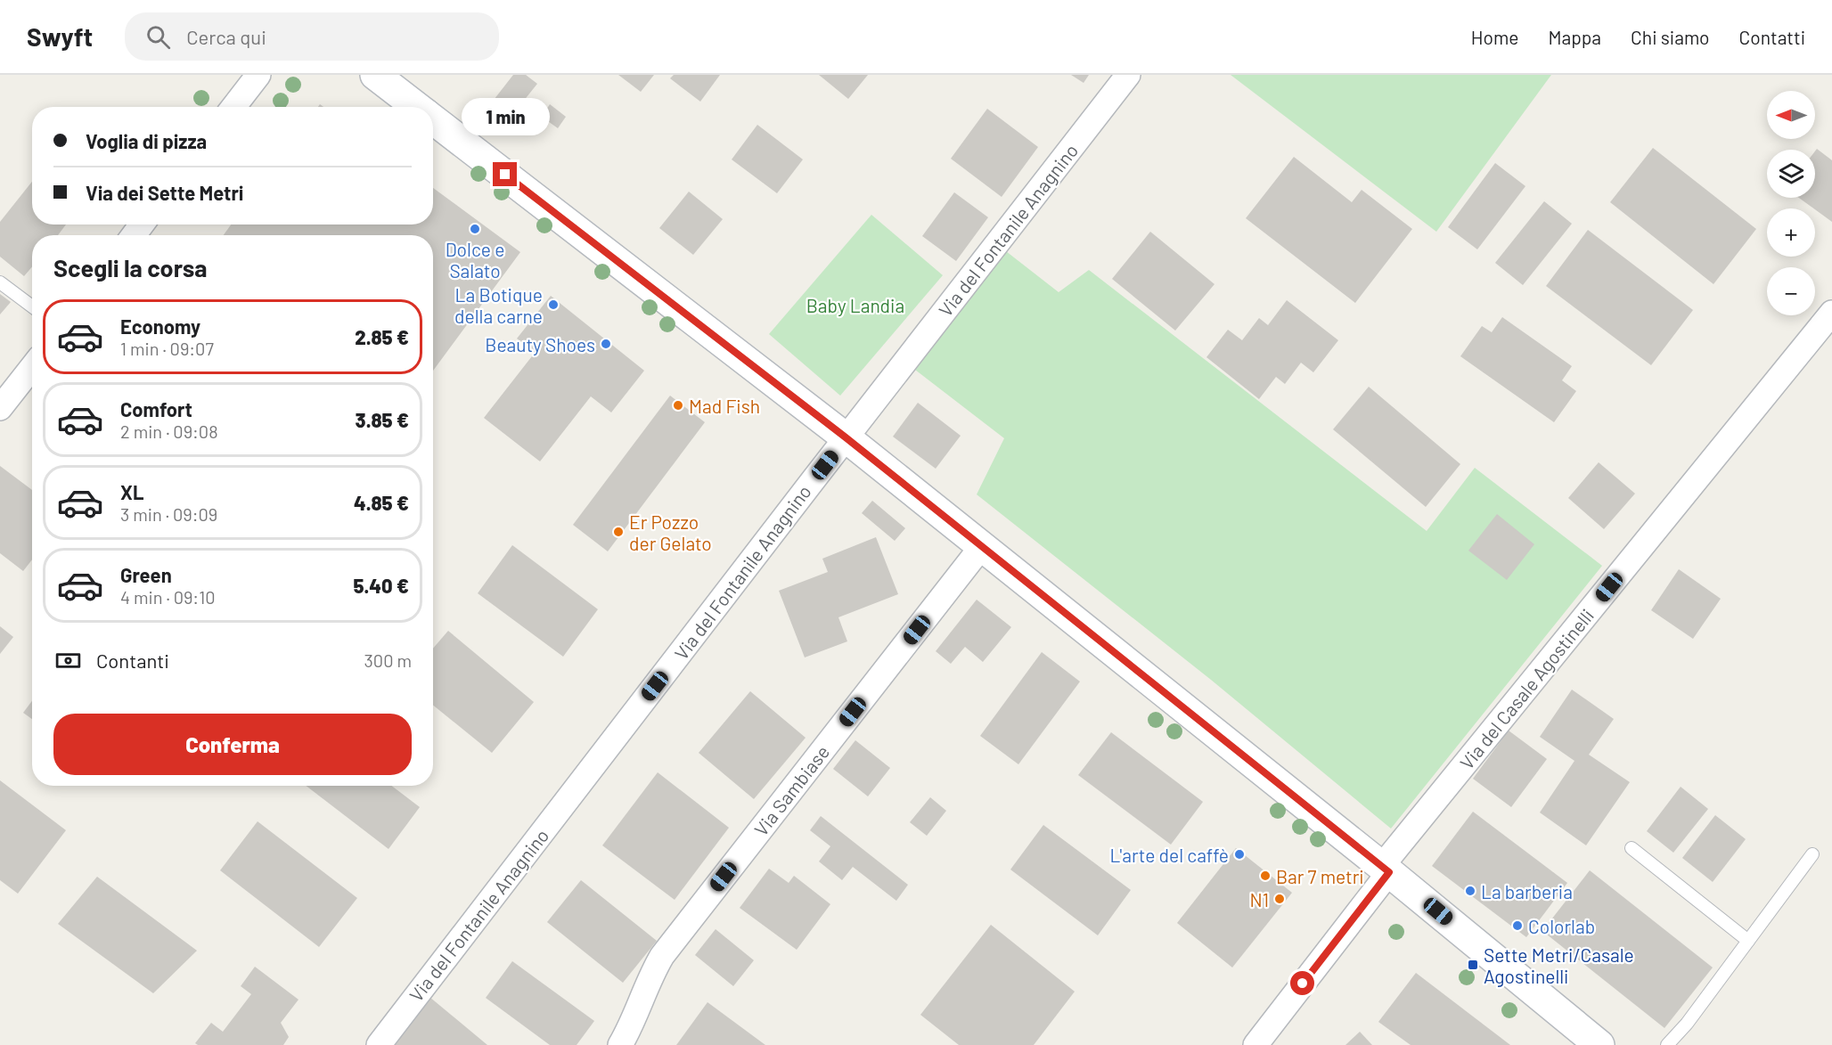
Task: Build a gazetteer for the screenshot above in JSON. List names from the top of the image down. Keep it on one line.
{"streets":{"street":["Via del Fontanile Anagnino","Via del Casale Agostinelli","Via Sambiase"]},"parks":["Baby Landia"],"places":{"other":["Dolce e Salato","La Botique della carne","Beauty Shoes","Mad Fish","Er Pozzo der Gelato","L'arte del caffè","Bar 7 metri","La barberia","N1","Colorlab"],"transit":["Sette Metri/Casale Agostinelli"]},"north":"left","page":{"header":"Swyft","search":"Cerca qui","nav":["Home","Mappa","Chi siamo","Contatti"],"map_buttons":["+","−"],"bubble":"1 min","banner":["Voglia di pizza","Via dei Sette Metri"],"heading":"Scegli la corsa","list":[{"name":"Economy","note":"1 min · 09:07","value":"2.85 €"},{"name":"Comfort","note":"2 min · 09:08","value":"3.85 €"},{"name":"XL","note":"3 min · 09:09","value":"4.85 €"},{"name":"Green","note":"4 min · 09:10","value":"5.40 €"}],"pay":["Contanti","300 m"],"buttons":"Conferma"}}
